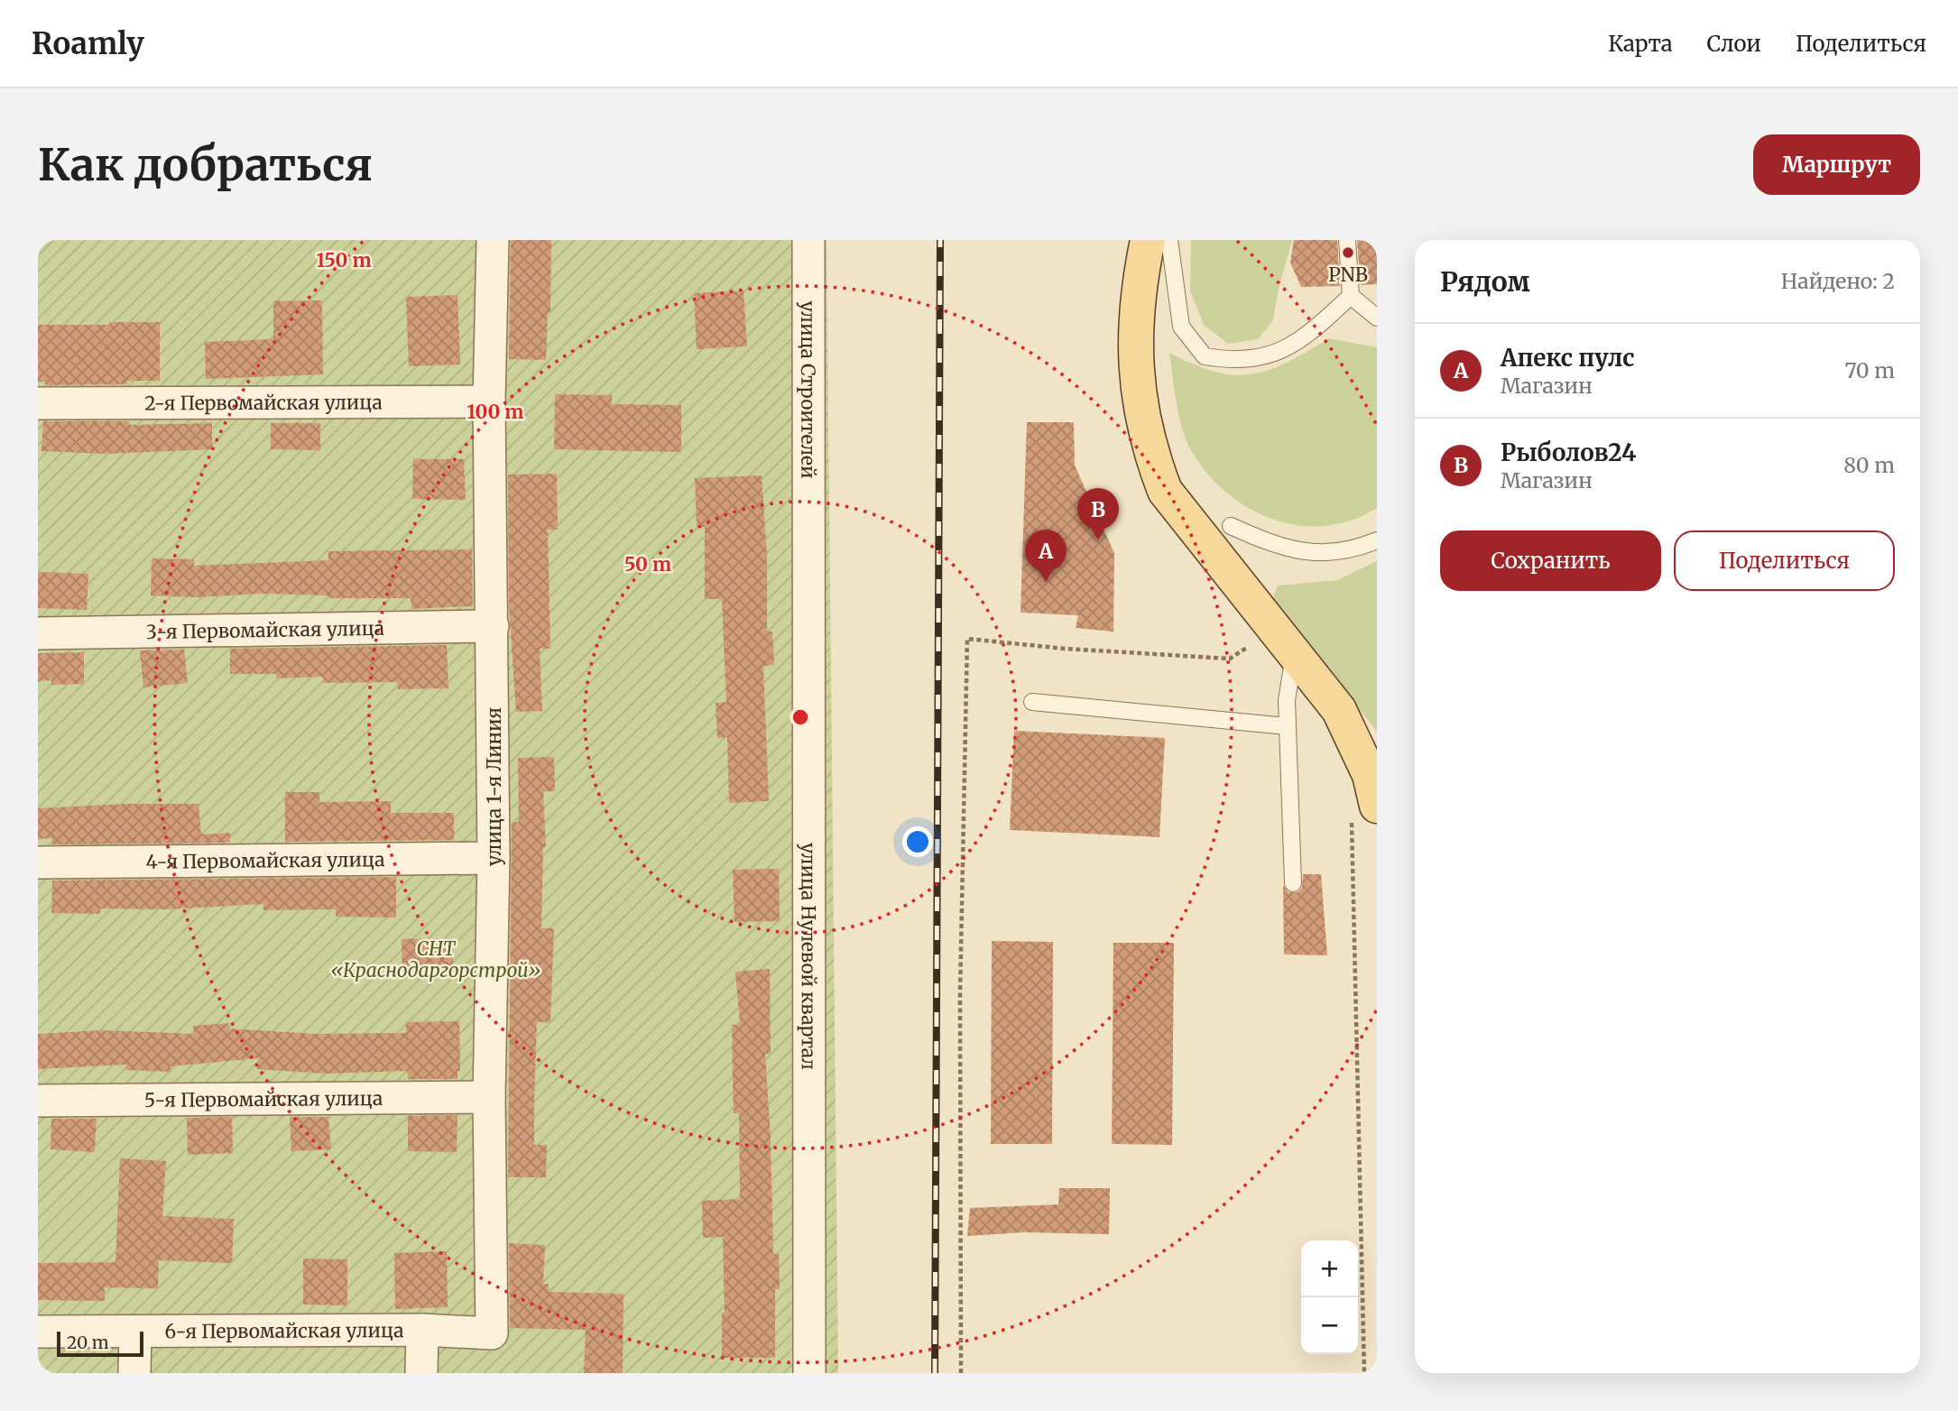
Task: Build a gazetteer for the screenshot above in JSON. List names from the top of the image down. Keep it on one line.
{"streets":{"street":["улица Строителей","2-я Первомайская улица","3-я Первомайская улица","улица 1-я Линия","4-я Первомайская улица","улица Нулевой квартал","5-я Первомайская улица","6-я Первомайская улица"]},"crossings":[["улица Строителей","улица Нулевой квартал"],["2-я Первомайская улица","улица 1-я Линия"],["3-я Первомайская улица","улица 1-я Линия"],["улица 1-я Линия","4-я Первомайская улица"],["улица 1-я Линия","5-я Первомайская улица"],["улица 1-я Линия","6-я Первомайская улица"]],"parks":["СНТ «Краснодаргорстрой»"],"places":["PNB"],"scale_bar":"20 m","page":{"header":"Roamly","nav":["Карта","Слои","Поделиться"],"buttons":["Маршрут",["Сохранить","Поделиться"]],"title":"Как добраться","heading":["Рядом","Найдено: 2"],"list":[{"mark":"A","name":"Апекс пулс","note":"Магазин","value":"70 m"},{"mark":"B","name":"Рыболов24","note":"Магазин","value":"80 m"}],"pins":["B","A"],"map_buttons":["+","−"],"scale":"20 m"},"rings":["150 m","100 m","50 m"]}
